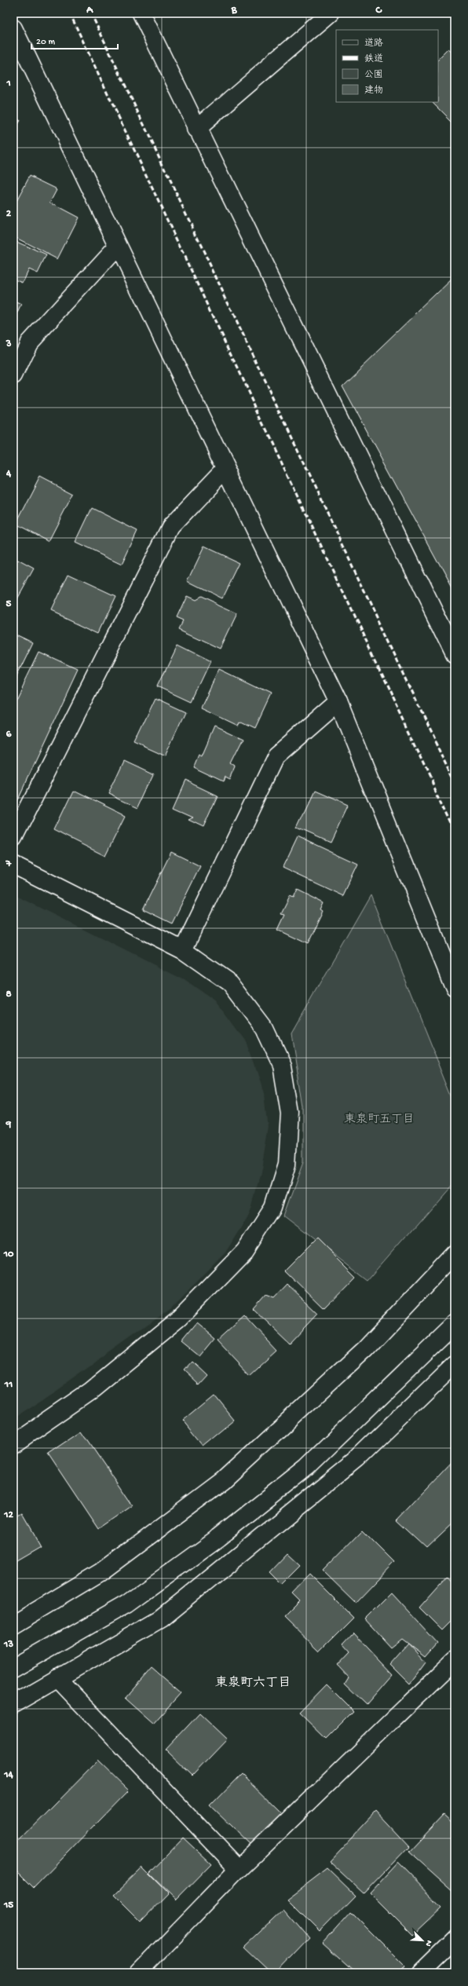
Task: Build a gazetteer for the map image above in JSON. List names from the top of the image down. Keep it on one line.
{"districts":["東泉町六丁目"],"parks":["東泉町五丁目"],"legend":["道路","鉄道","公園","建物"],"scale_bar":"20 m","north":"bottom right","grid":{"columns":["A","B","C"],"rows":["1","2","3","4","5","6","7","8","9","10","11","12","13","14","15"]}}
